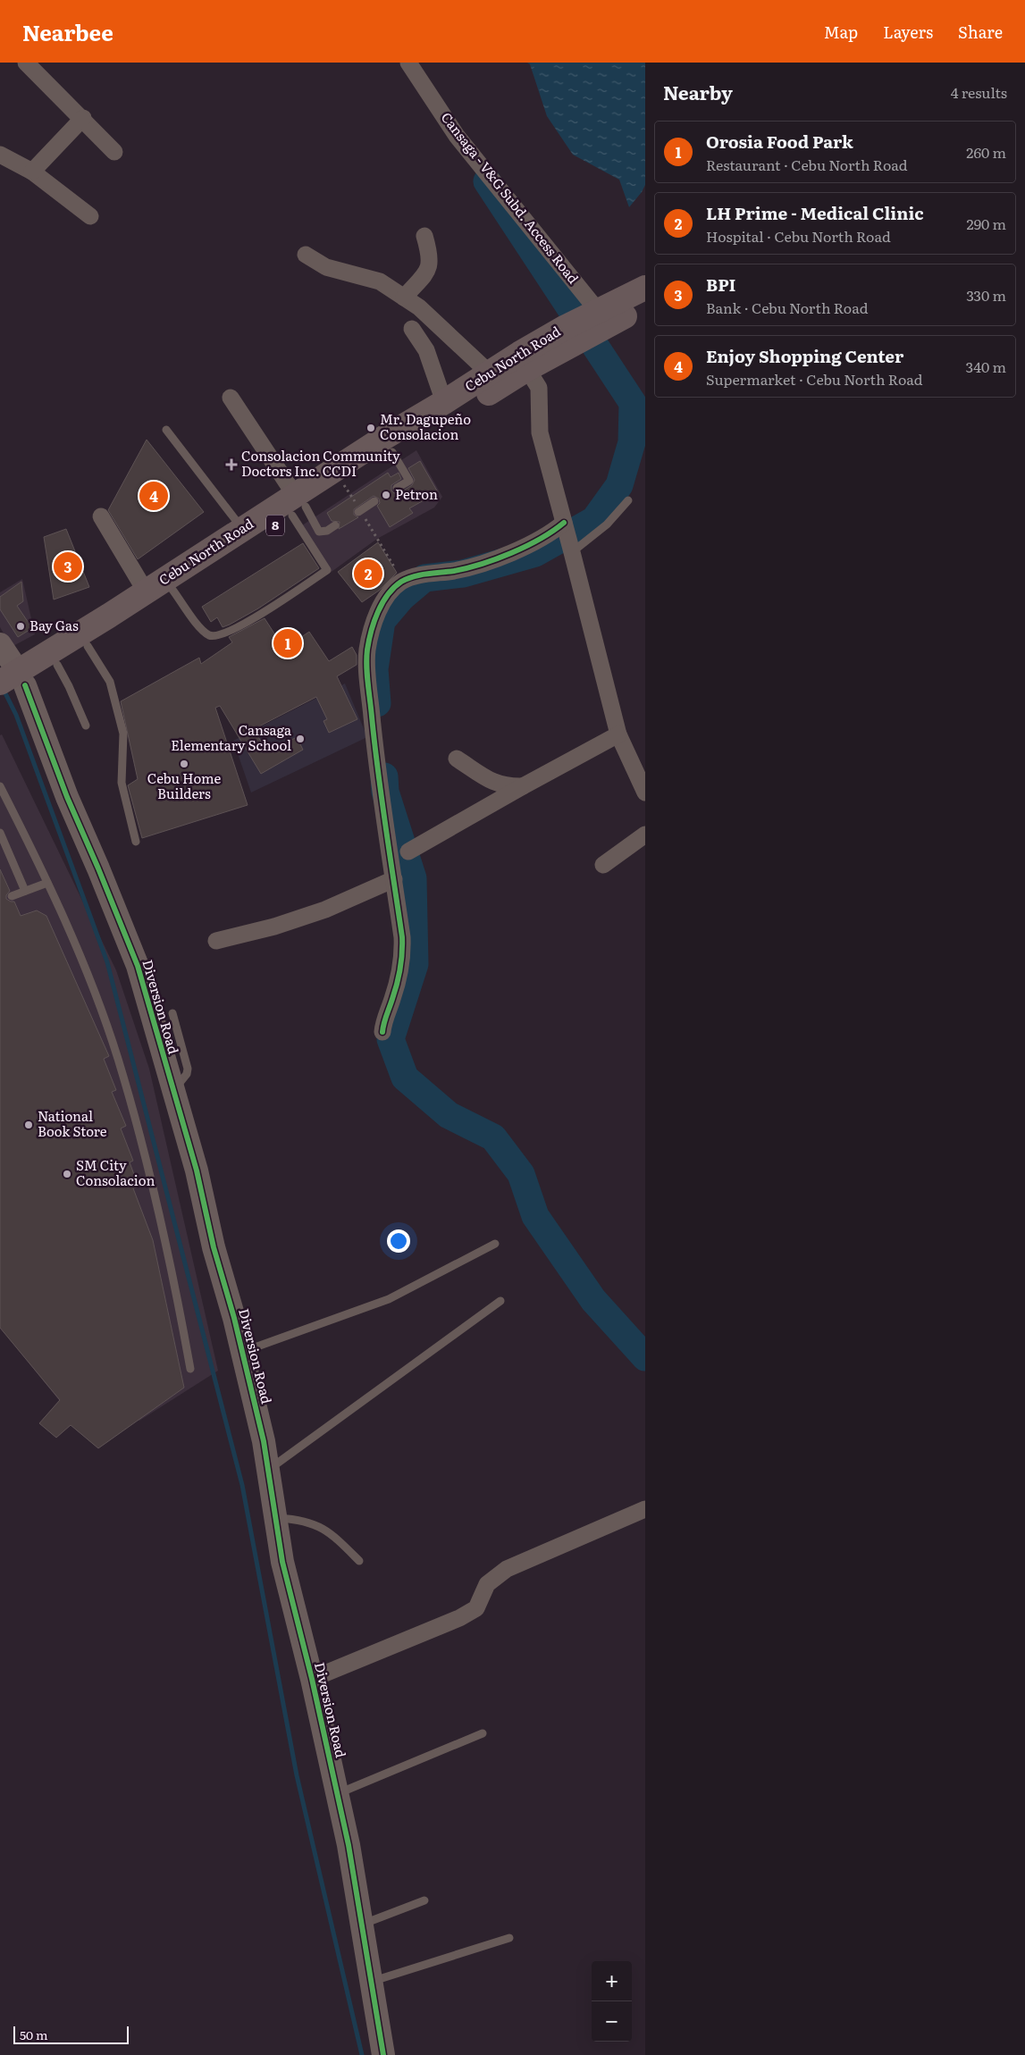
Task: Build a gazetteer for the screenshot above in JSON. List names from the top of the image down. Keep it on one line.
{"streets":{"main road":["Cebu North Road","8"],"street":["Cansaga - V&G Subd. Access Road","Diversion Road"]},"crossings":[["Cansaga - V&G Subd. Access Road","Cebu North Road"],["Cebu North Road","Diversion Road"]],"places":{"other":["Mr. Dagupeño Consolacion","Petron","Bay Gas","Cansaga Elementary School","Cebu Home Builders","National Book Store","SM City Consolacion"],"health":["Consolacion Community Doctors Inc. CCDI"]},"scale_bar":"50 m","page":{"header":"Nearbee","nav":["Map","Layers","Share"],"heading":["Nearby","4 results"],"list":[{"mark":"1","name":"Orosia Food Park","note":"Restaurant · Cebu North Road","value":"260 m"},{"mark":"2","name":"LH Prime - Medical Clinic","note":"Hospital · Cebu North Road","value":"290 m"},{"mark":"3","name":"BPI","note":"Bank · Cebu North Road","value":"330 m"},{"mark":"4","name":"Enjoy Shopping Center","note":"Supermarket · Cebu North Road","value":"340 m"}],"pins":["4","3","2","1"],"map_buttons":["+","−"],"scale":"50 m"}}
